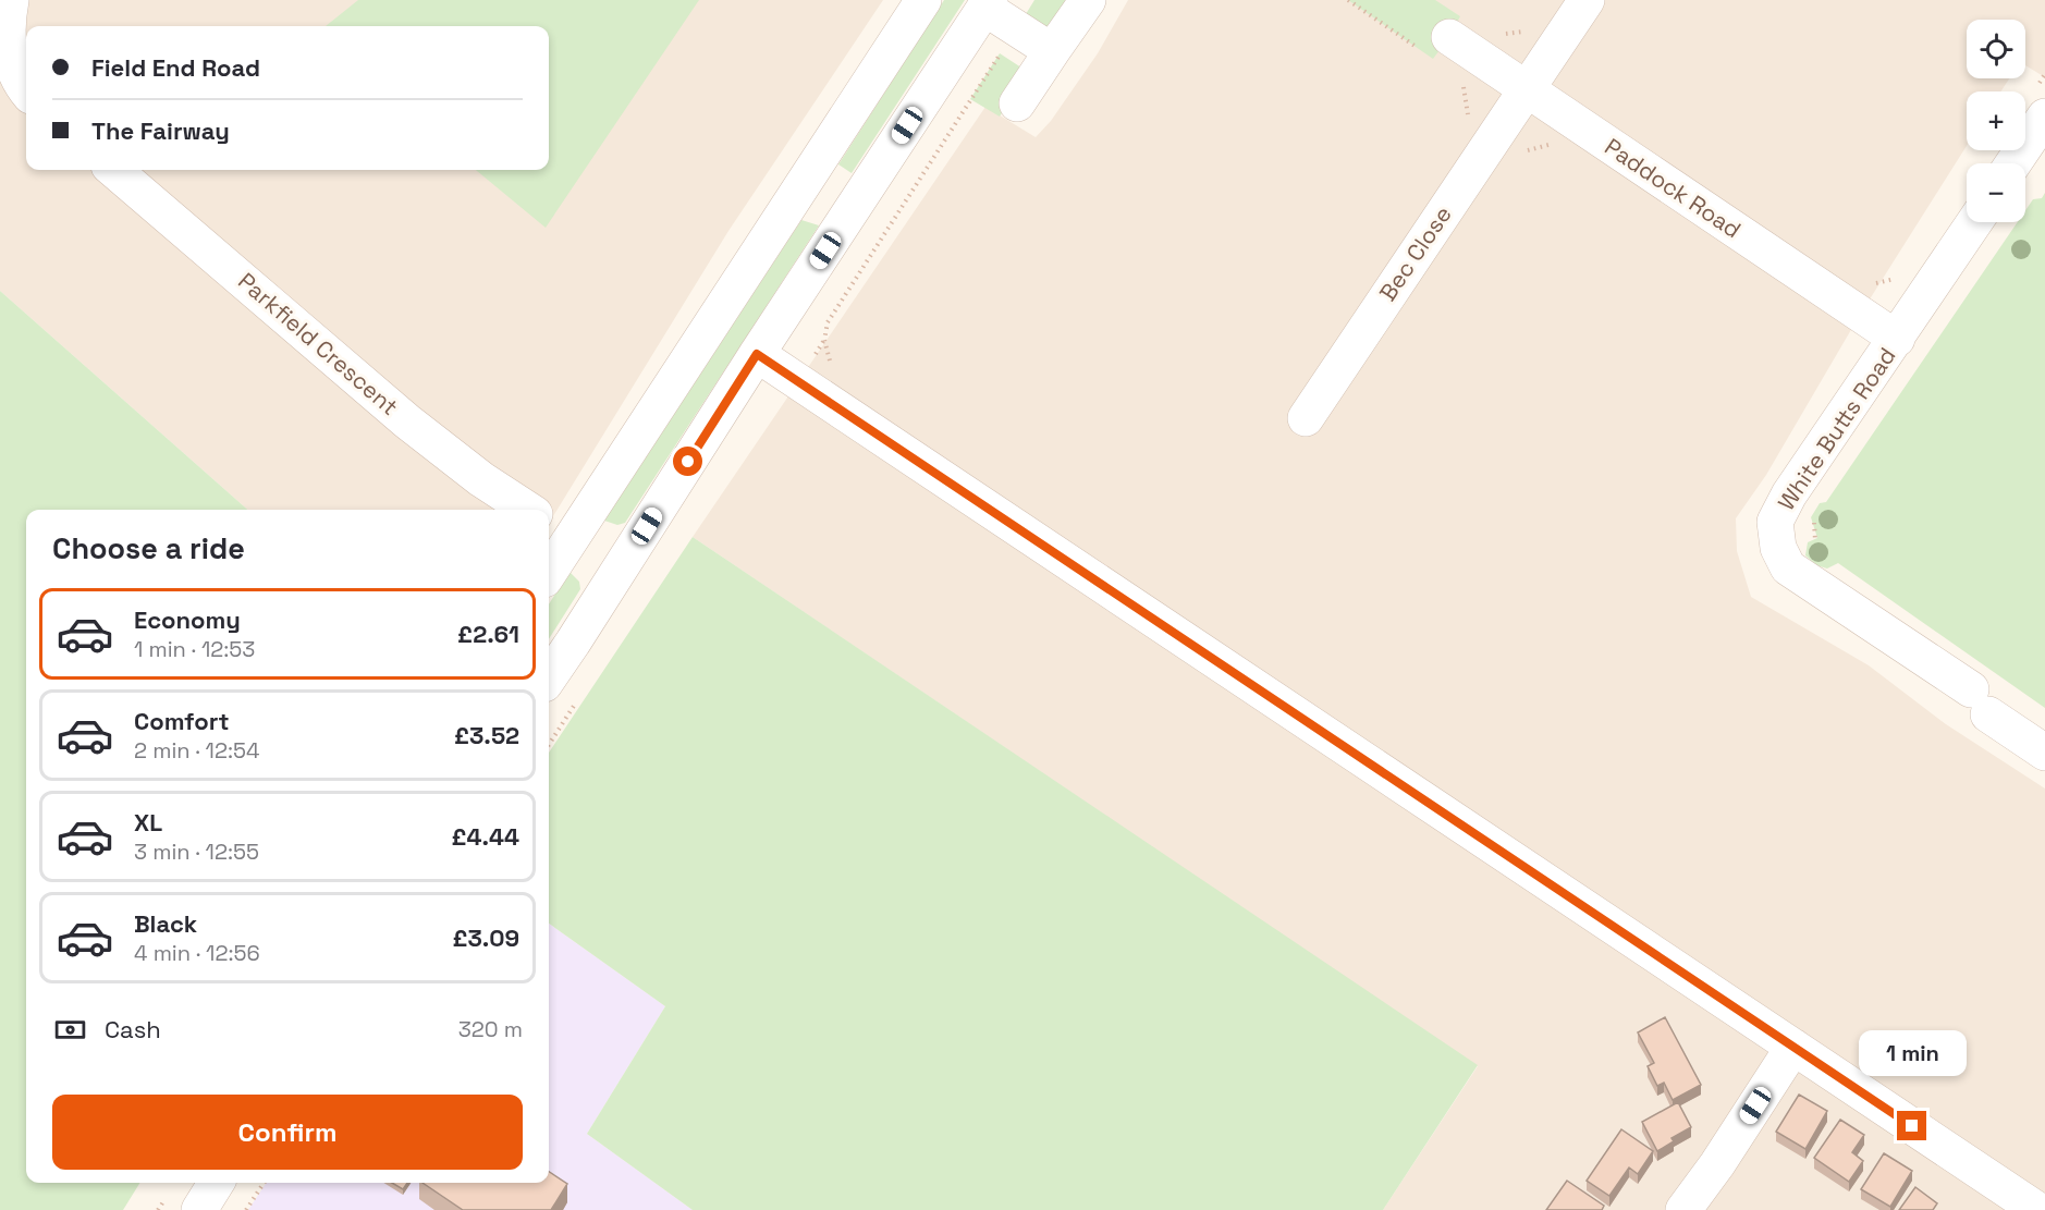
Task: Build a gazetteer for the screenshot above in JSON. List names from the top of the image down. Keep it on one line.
{"streets":{"street":["Paddock Road","Bec Close","Parkfield Crescent","White Butts Road"]},"crossings":[["Paddock Road","Bec Close"],["Paddock Road","White Butts Road"]],"page":{"map_buttons":["+","−"],"banner":["Field End Road","The Fairway"],"heading":"Choose a ride","list":[{"name":"Economy","note":"1 min · 12:53","value":"£2.61"},{"name":"Comfort","note":"2 min · 12:54","value":"£3.52"},{"name":"XL","note":"3 min · 12:55","value":"£4.44"},{"name":"Black","note":"4 min · 12:56","value":"£3.09"}],"pay":["Cash","320 m"],"bubble":"1 min","buttons":"Confirm"}}
